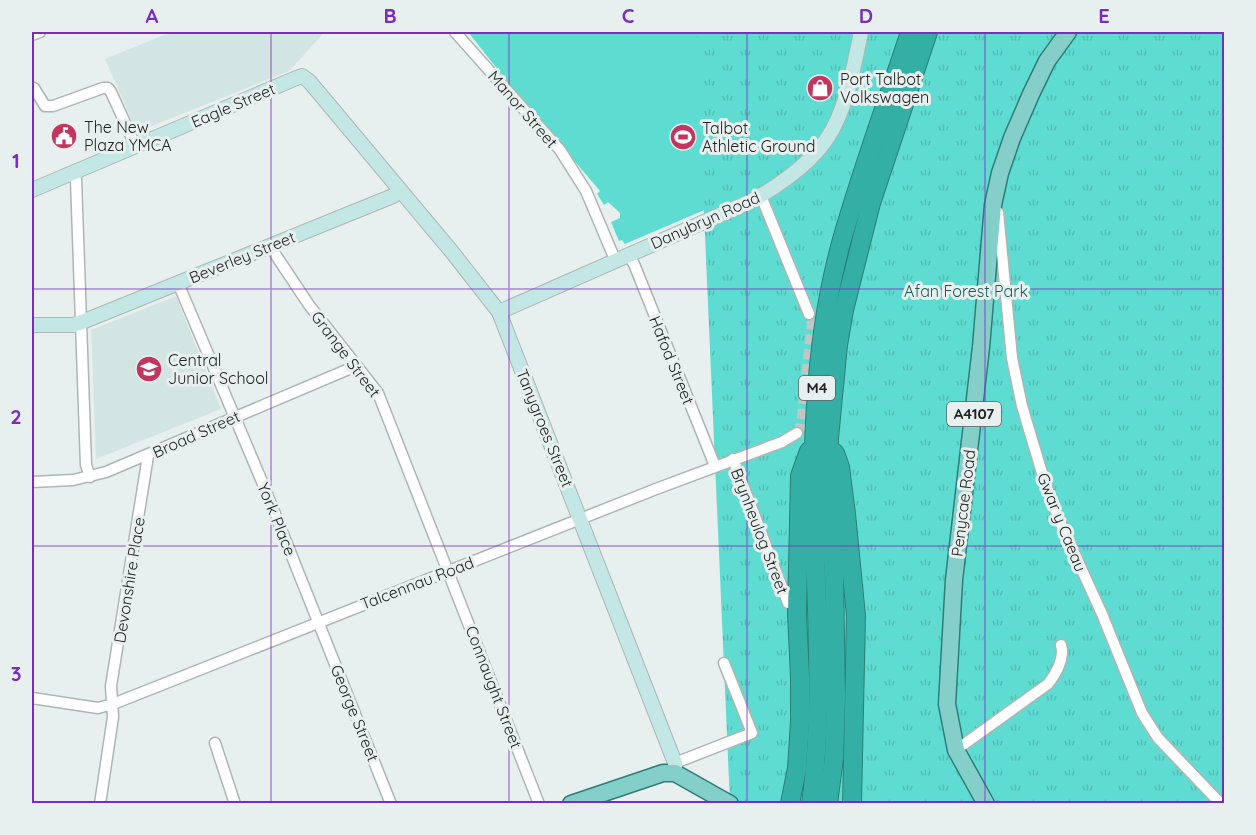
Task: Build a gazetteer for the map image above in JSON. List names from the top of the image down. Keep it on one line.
{"streets":{"highway":["M4"],"main road":["A4107","Penycae Road"],"street":["Eagle Street","Manor Street","Danybryn Road","Beverley Street","Grange Street","Hafod Street","Tanygroes Street","Broad Street","York Place","Gwar y Caeau","Brynheulog Street","Devonshire Place","Talcennau Road","Connaught Street","George Street"]},"crossings":[["Eagle Street","Tanygroes Street"],["Manor Street","Danybryn Road"],["Manor Street","Hafod Street"],["Danybryn Road","Hafod Street"],["Danybryn Road","Tanygroes Street"],["Beverley Street","Grange Street"],["Beverley Street","Tanygroes Street"],["Beverley Street","York Place"],["Grange Street","Broad Street"],["Grange Street","Talcennau Road"],["Grange Street","Connaught Street"],["Hafod Street","Talcennau Road"],["M4","Talcennau Road"],["Tanygroes Street","Talcennau Road"],["Broad Street","York Place"],["Broad Street","Devonshire Place"],["Penycae Road","Gwar y Caeau"],["York Place","Talcennau Road"],["York Place","George Street"],["Brynheulog Street","Talcennau Road"],["Devonshire Place","Talcennau Road"],["Talcennau Road","Connaught Street"],["Talcennau Road","George Street"]],"parks":["Afan Forest Park"],"places":{"shop":["Port Talbot Volkswagen"],"public building":["The New Plaza YMCA"],"sports":["Talbot Athletic Ground"],"school or university":["Central Junior School"]},"grid":{"columns":["A","B","C","D","E"],"rows":["1","2","3"]}}
